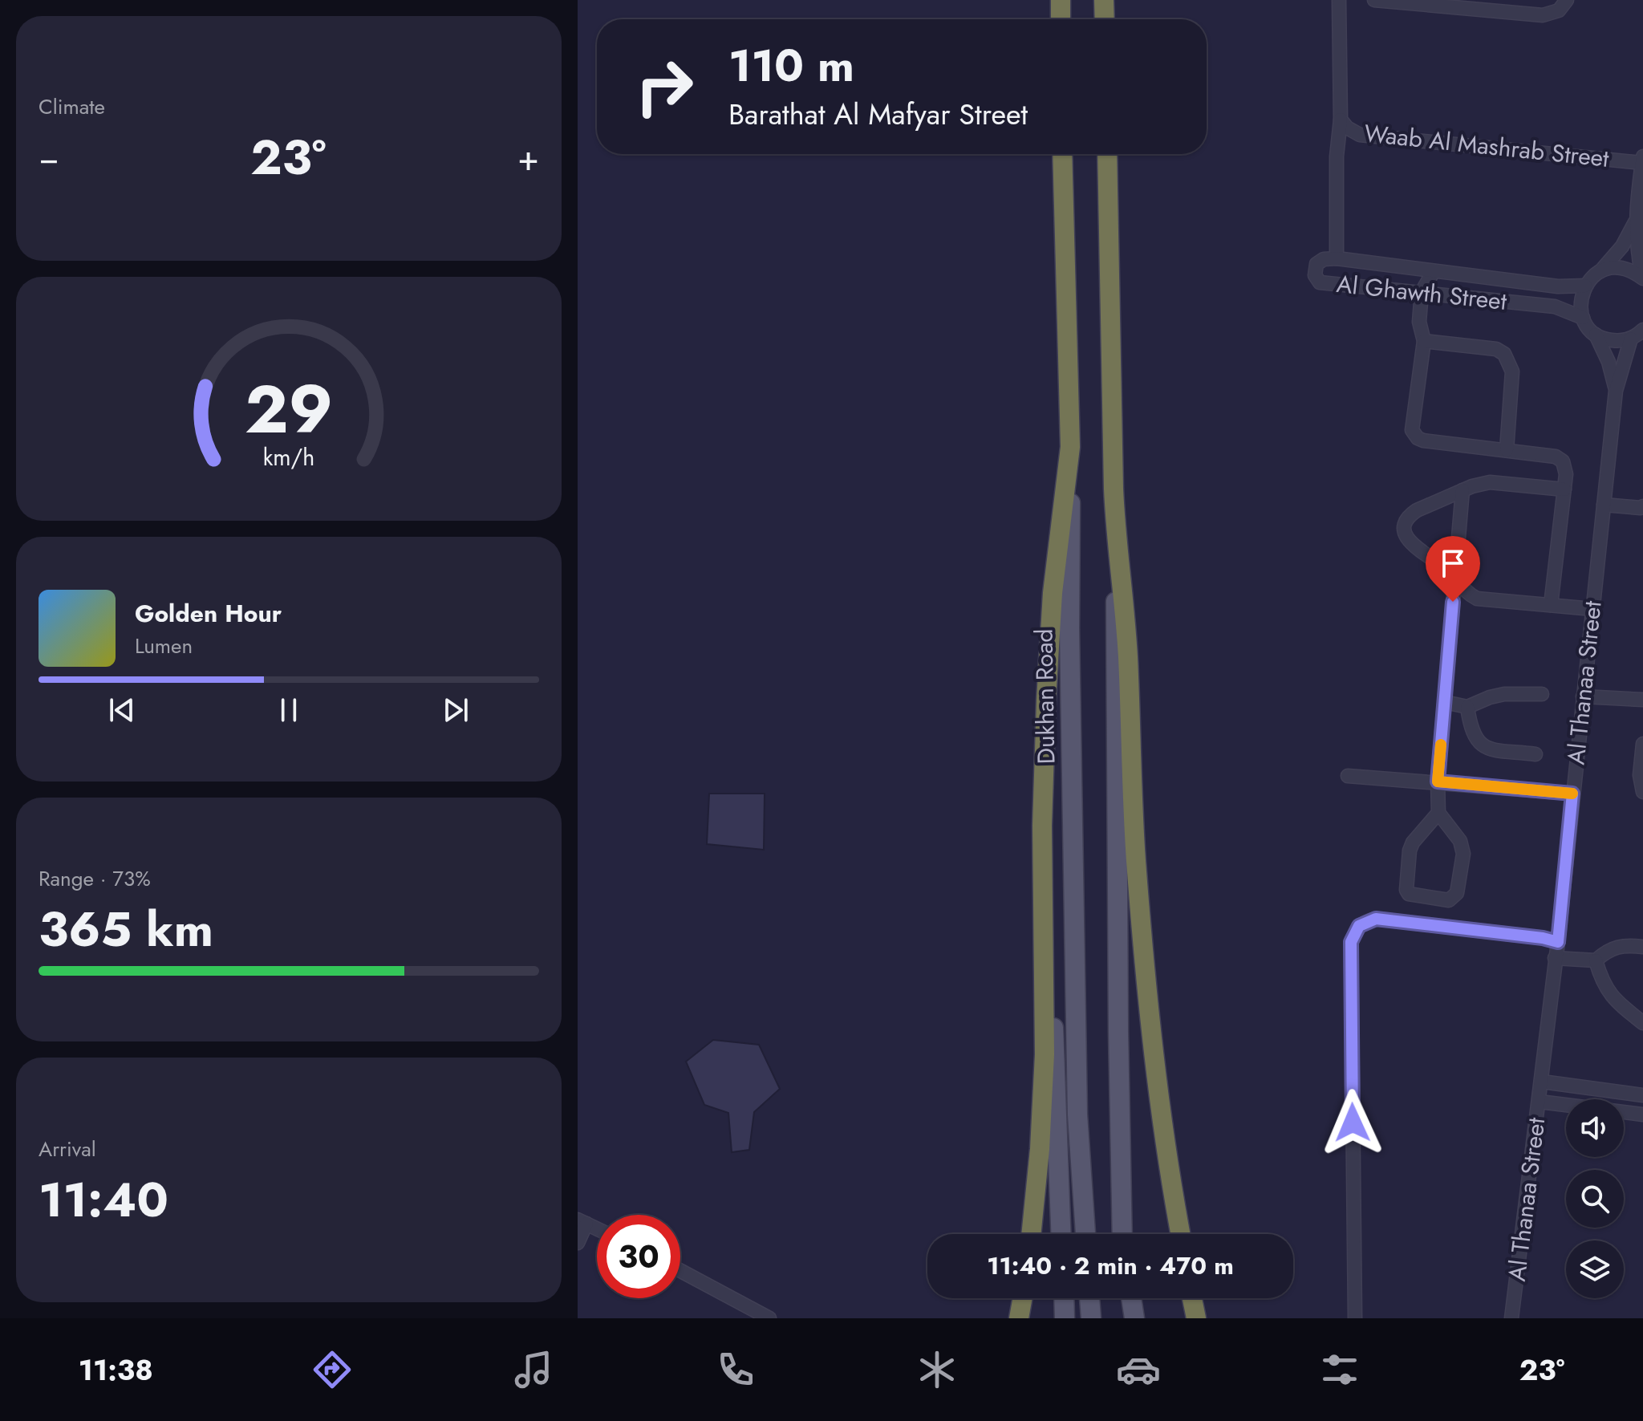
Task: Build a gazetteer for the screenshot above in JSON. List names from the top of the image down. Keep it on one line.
{"streets":{"highway":["Dukhan Road"],"street":["Waab Al Mashrab Street","Al Ghawth Street","Al Thanaa Street"]},"crossings":[["Al Ghawth Street","Al Thanaa Street"]],"page":{"tile":["Climate",["Range · 73%","365 km"],["Arrival","11:40"]],"turn":["110 m","Barathat Al Mafyar Street"],"heat":["−","23°","+"],"song":["Golden Hour","Lumen"],"limit":"30","trip":"11:40 · 2 min · 470 m","tabs":["11:38","23°"],"gauge":["29","km/h"]}}
